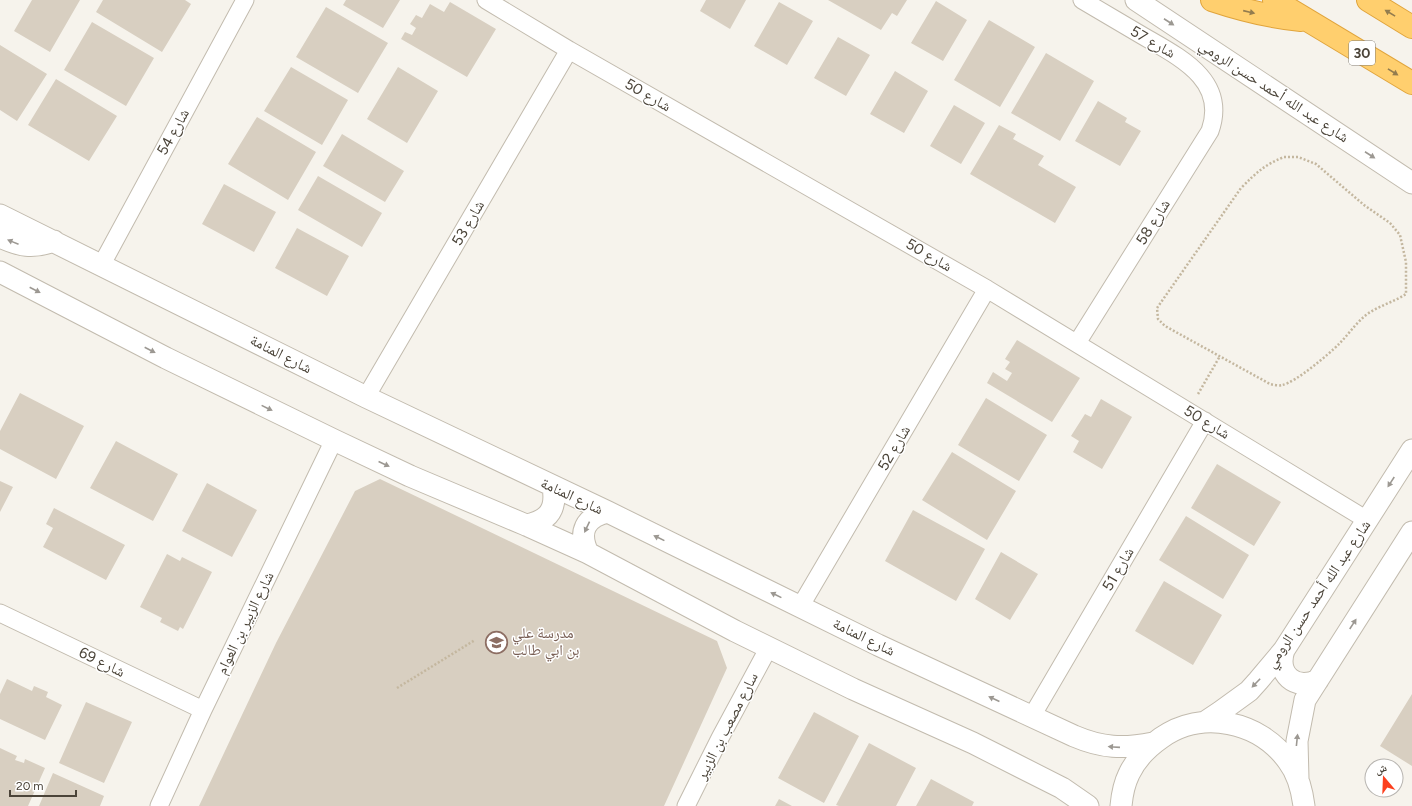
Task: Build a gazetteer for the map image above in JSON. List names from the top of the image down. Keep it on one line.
{"streets":{"highway":["30"],"street":["شارع 57","شارع عبد الله أحمد حسن الرومي","شارع 50","شارع 54","شارع 58","شارع 53","شارع المنامة","شارع 52","شارع 51","شارع الزبير بن العوام","شارع 69","سارع مصعب بن الزبير"]},"crossings":[["شارع 57","شارع 58"],["شارع عبد الله أحمد حسن الرومي","شارع 50"],["شارع 50","شارع 58"],["شارع 50","شارع 53"],["شارع 50","شارع 52"],["شارع 50","شارع 51"],["شارع 54","شارع المنامة"],["شارع 53","شارع المنامة"],["شارع المنامة","شارع 52"],["شارع المنامة","شارع 51"],["شارع الزبير بن العوام","شارع 69"]],"places":{"school or university":["مدرسة علي بن ابي طالب"]},"scale_bar":"20 m","north":"top"}
